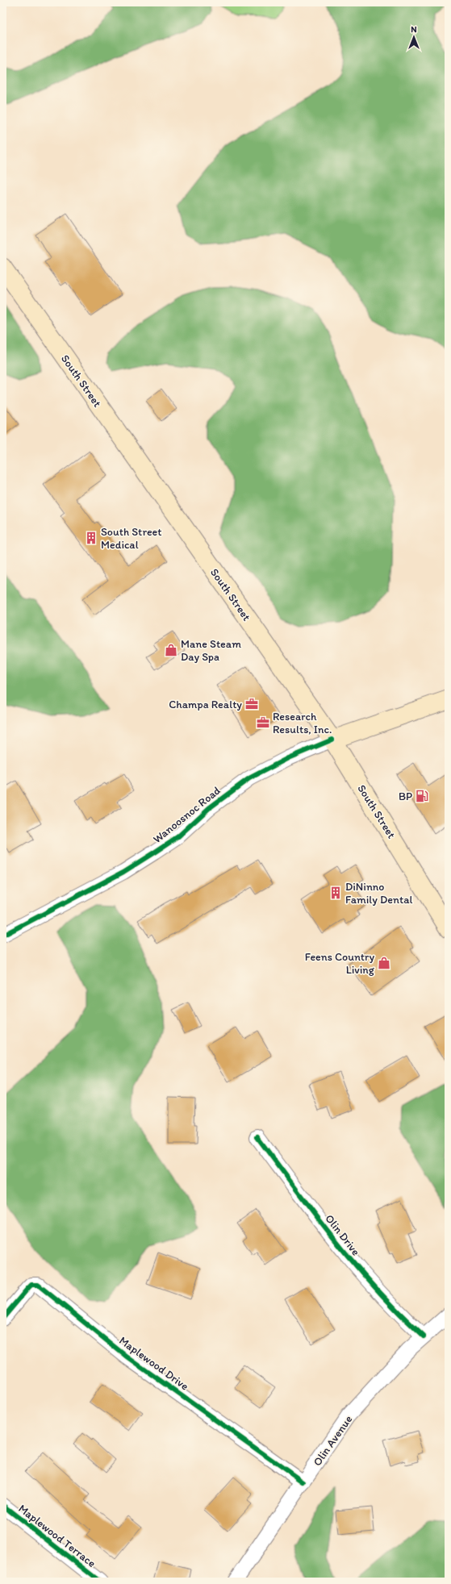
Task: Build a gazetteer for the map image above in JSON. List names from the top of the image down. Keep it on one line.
{"streets":{"main road":["South Street","Wanoosnoc Road"],"street":["Olin Drive","Maplewood Drive","Olin Avenue","Maplewood Terrace"]},"crossings":[["South Street","Wanoosnoc Road"],["Olin Drive","Olin Avenue"],["Maplewood Drive","Olin Avenue"]],"places":{"building":["South Street Medical","DiNinno Family Dental"],"shop":["Mane Steam Day Spa","Feens Country Living"],"office":["Champa Realty","Research Results, Inc."],"fuel station":["BP"]},"north":"top"}
